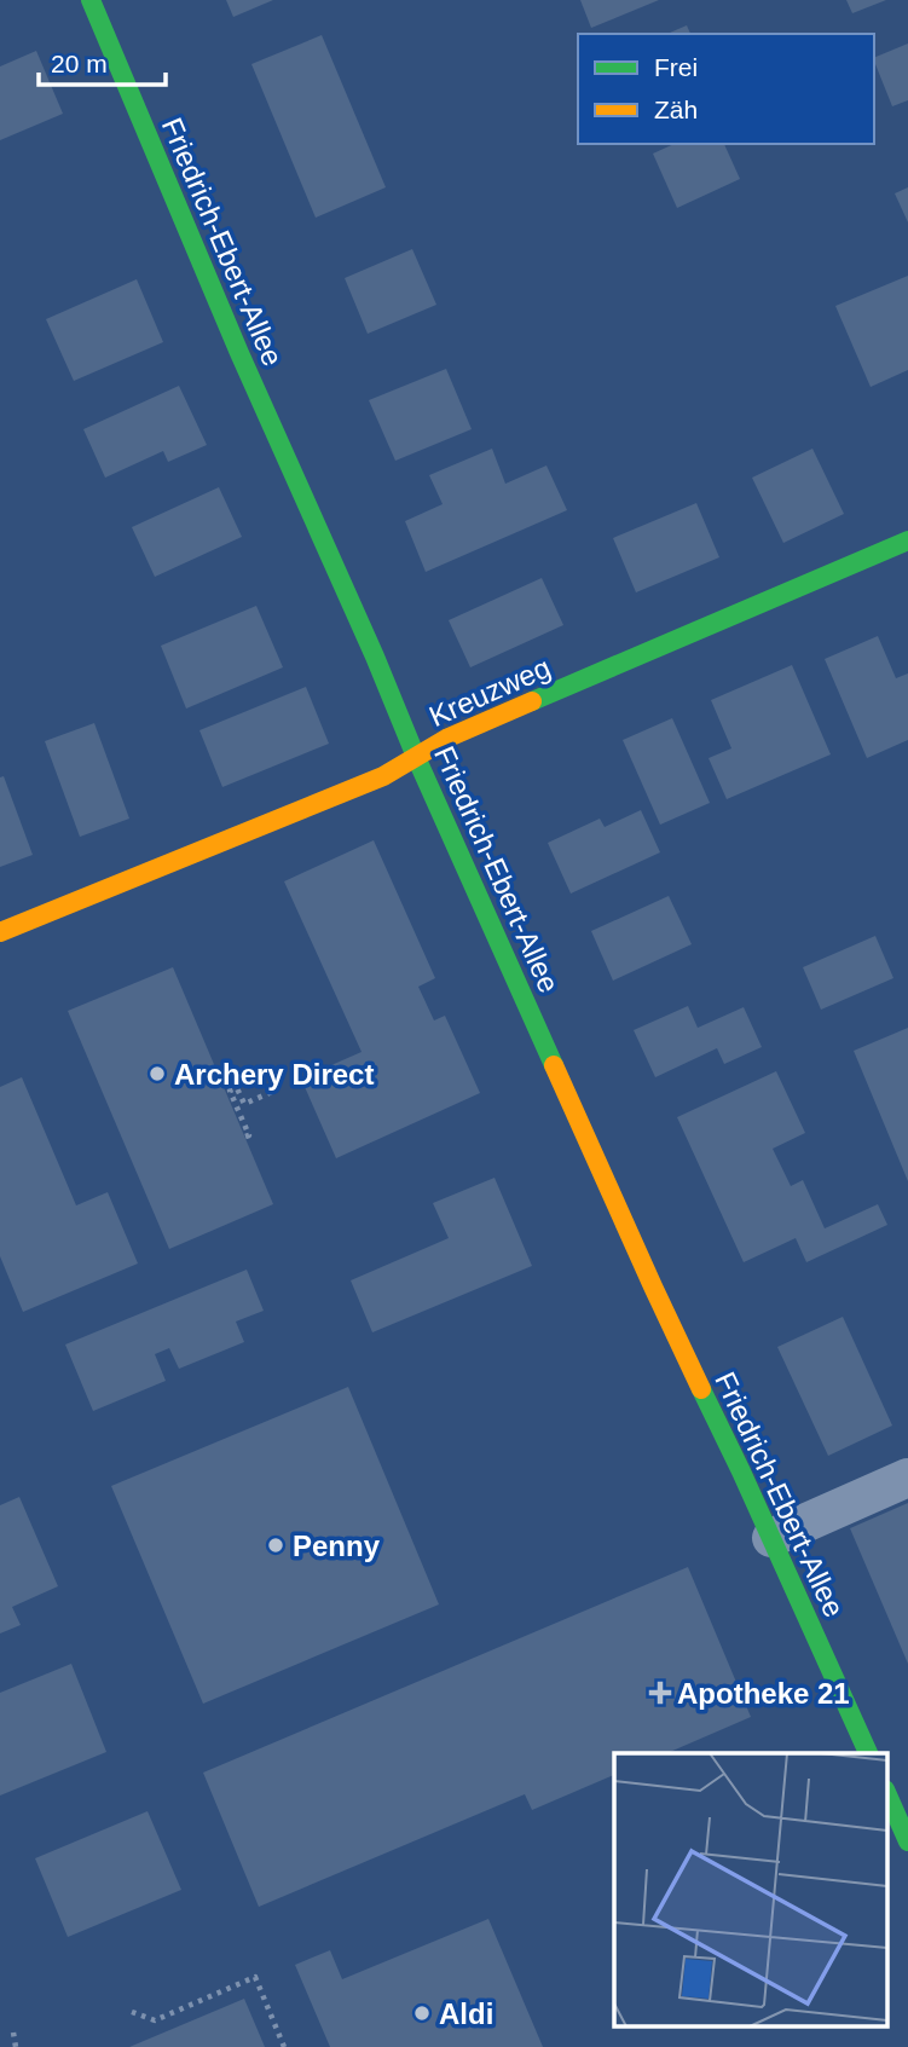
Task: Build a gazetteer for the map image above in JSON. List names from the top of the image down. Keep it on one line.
{"streets":{"street":["Friedrich-Ebert-Allee","Kreuzweg"]},"crossings":[["Friedrich-Ebert-Allee","Kreuzweg"]],"places":{"other":["Archery Direct","Penny","Aldi"],"health":["Apotheke 21"]},"legend":["Frei","Zäh"],"scale_bar":"20 m"}
